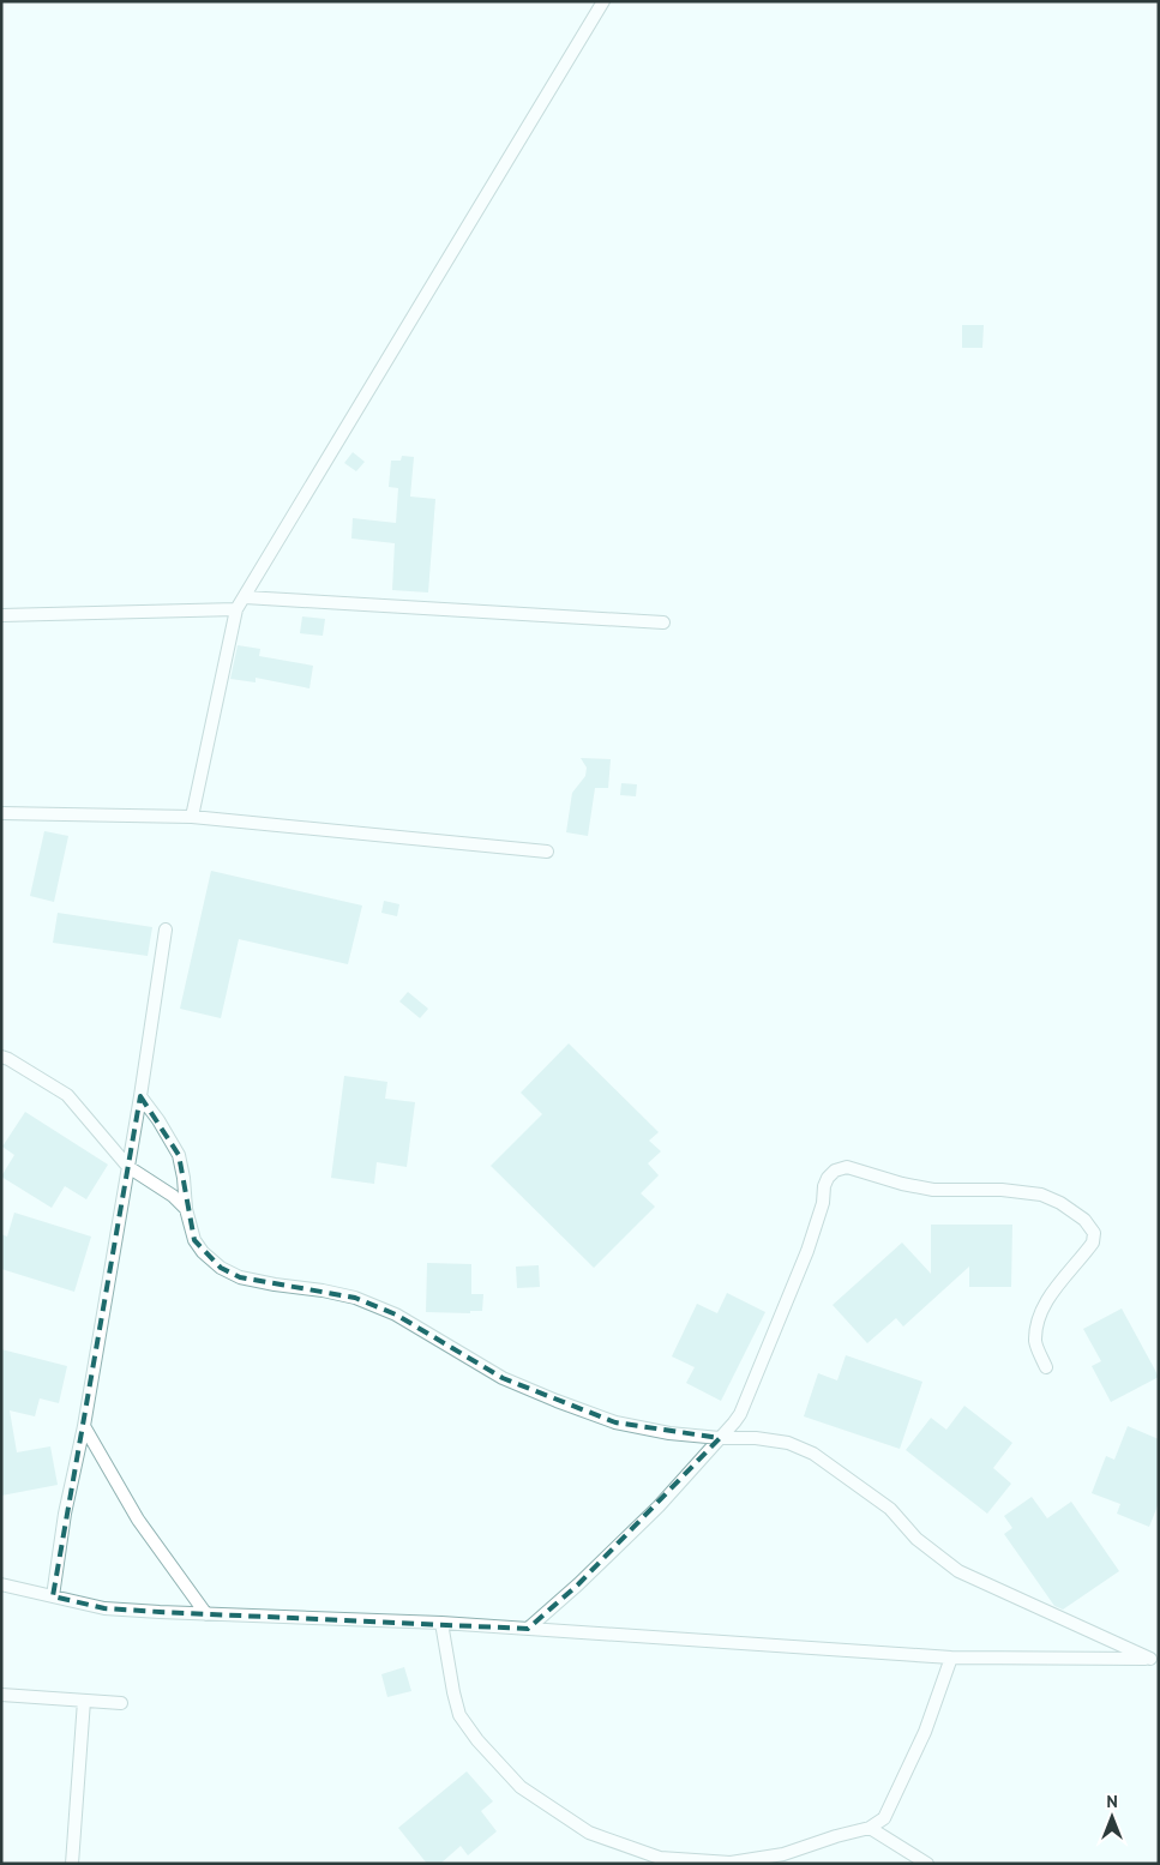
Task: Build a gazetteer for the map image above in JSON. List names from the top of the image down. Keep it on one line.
{"north":"top"}
